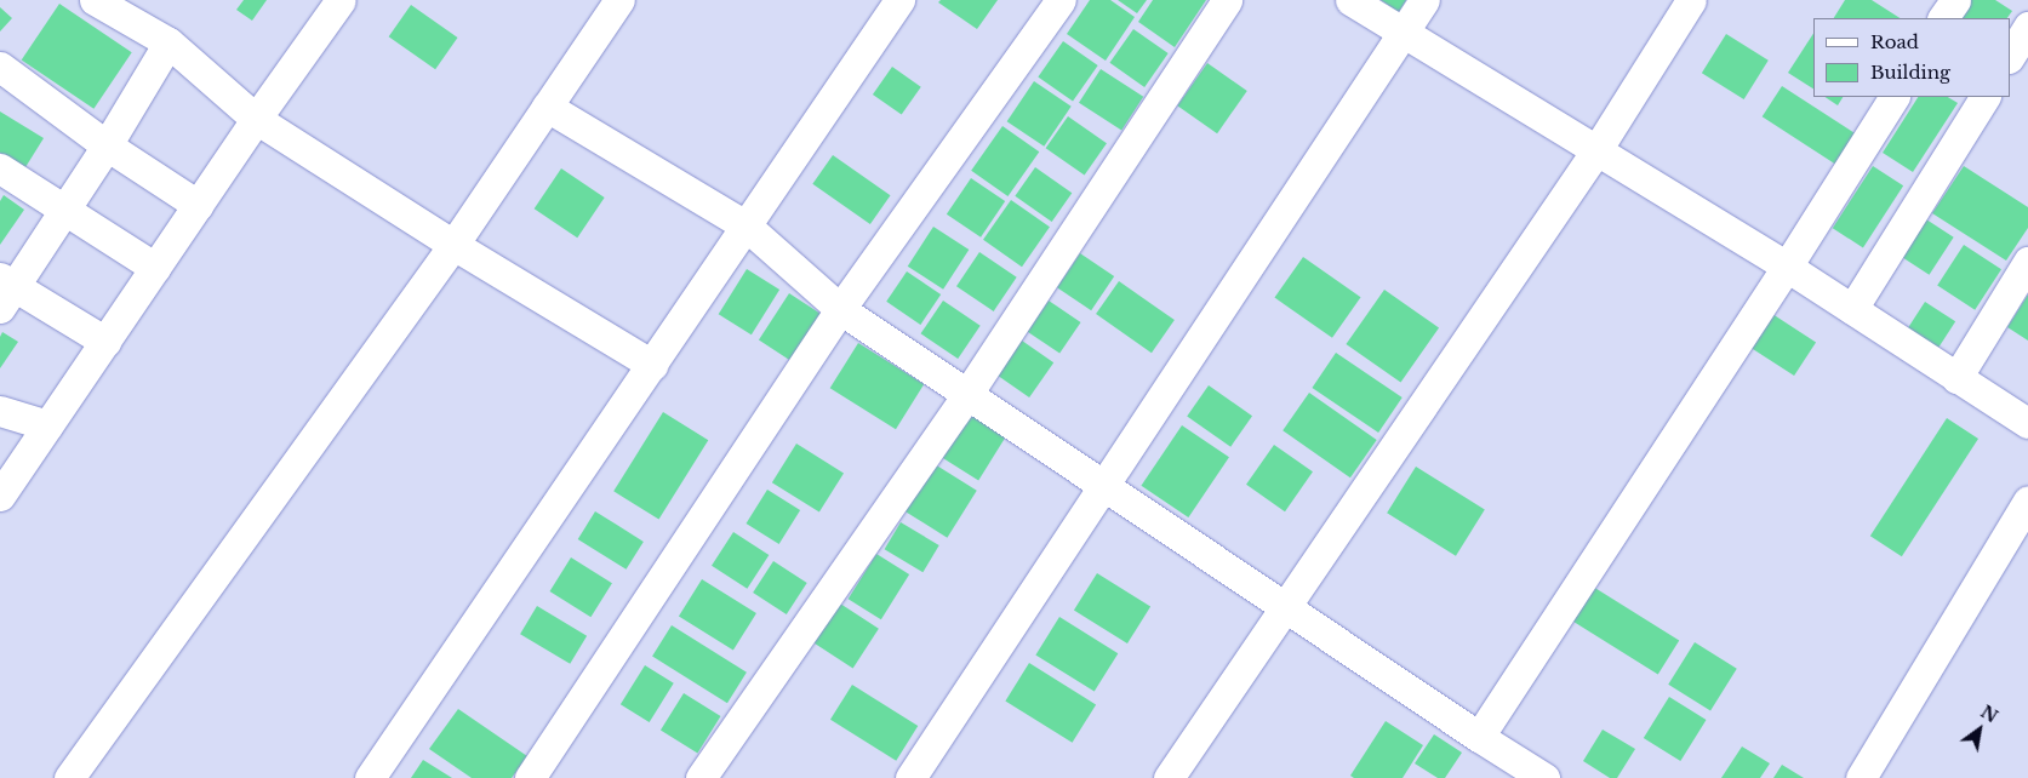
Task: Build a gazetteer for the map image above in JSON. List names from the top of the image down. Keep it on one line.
{"legend":["Road","Building"],"north":"top right"}
